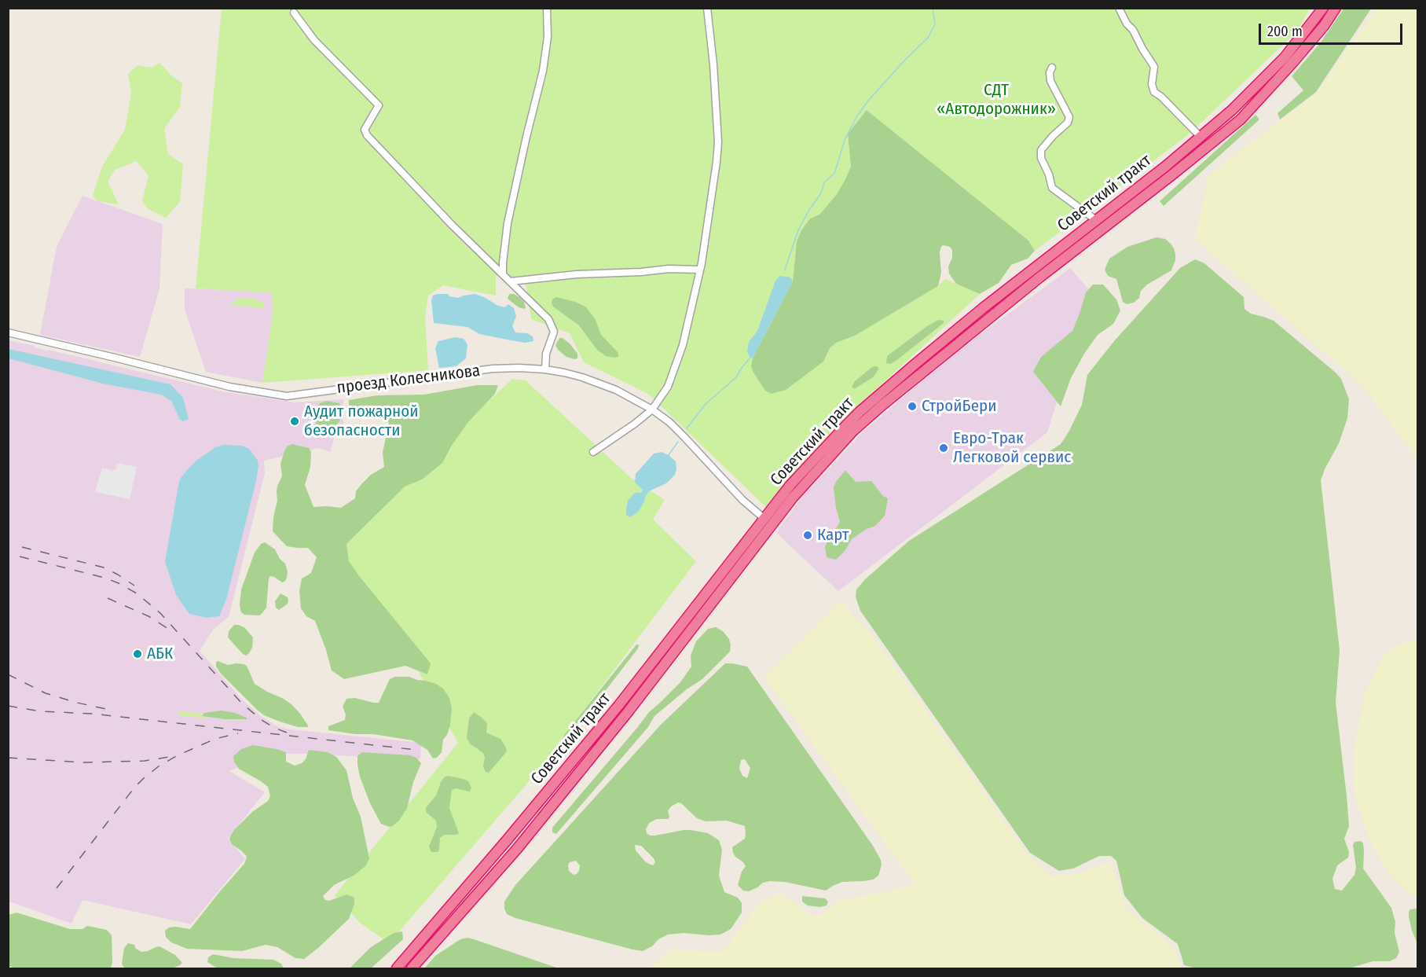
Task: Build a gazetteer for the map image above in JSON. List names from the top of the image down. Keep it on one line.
{"streets":{"highway":["Советский тракт"],"street":["проезд Колесникова"]},"crossings":[["Советский тракт","проезд Колесникова"]],"parks":["СДТ «Автодорожник»"],"places":["СтройБери","Аудит пожарной безопасности","Евро-Трак Легковой сервис","Карт","АБК"],"scale_bar":"200 m"}
